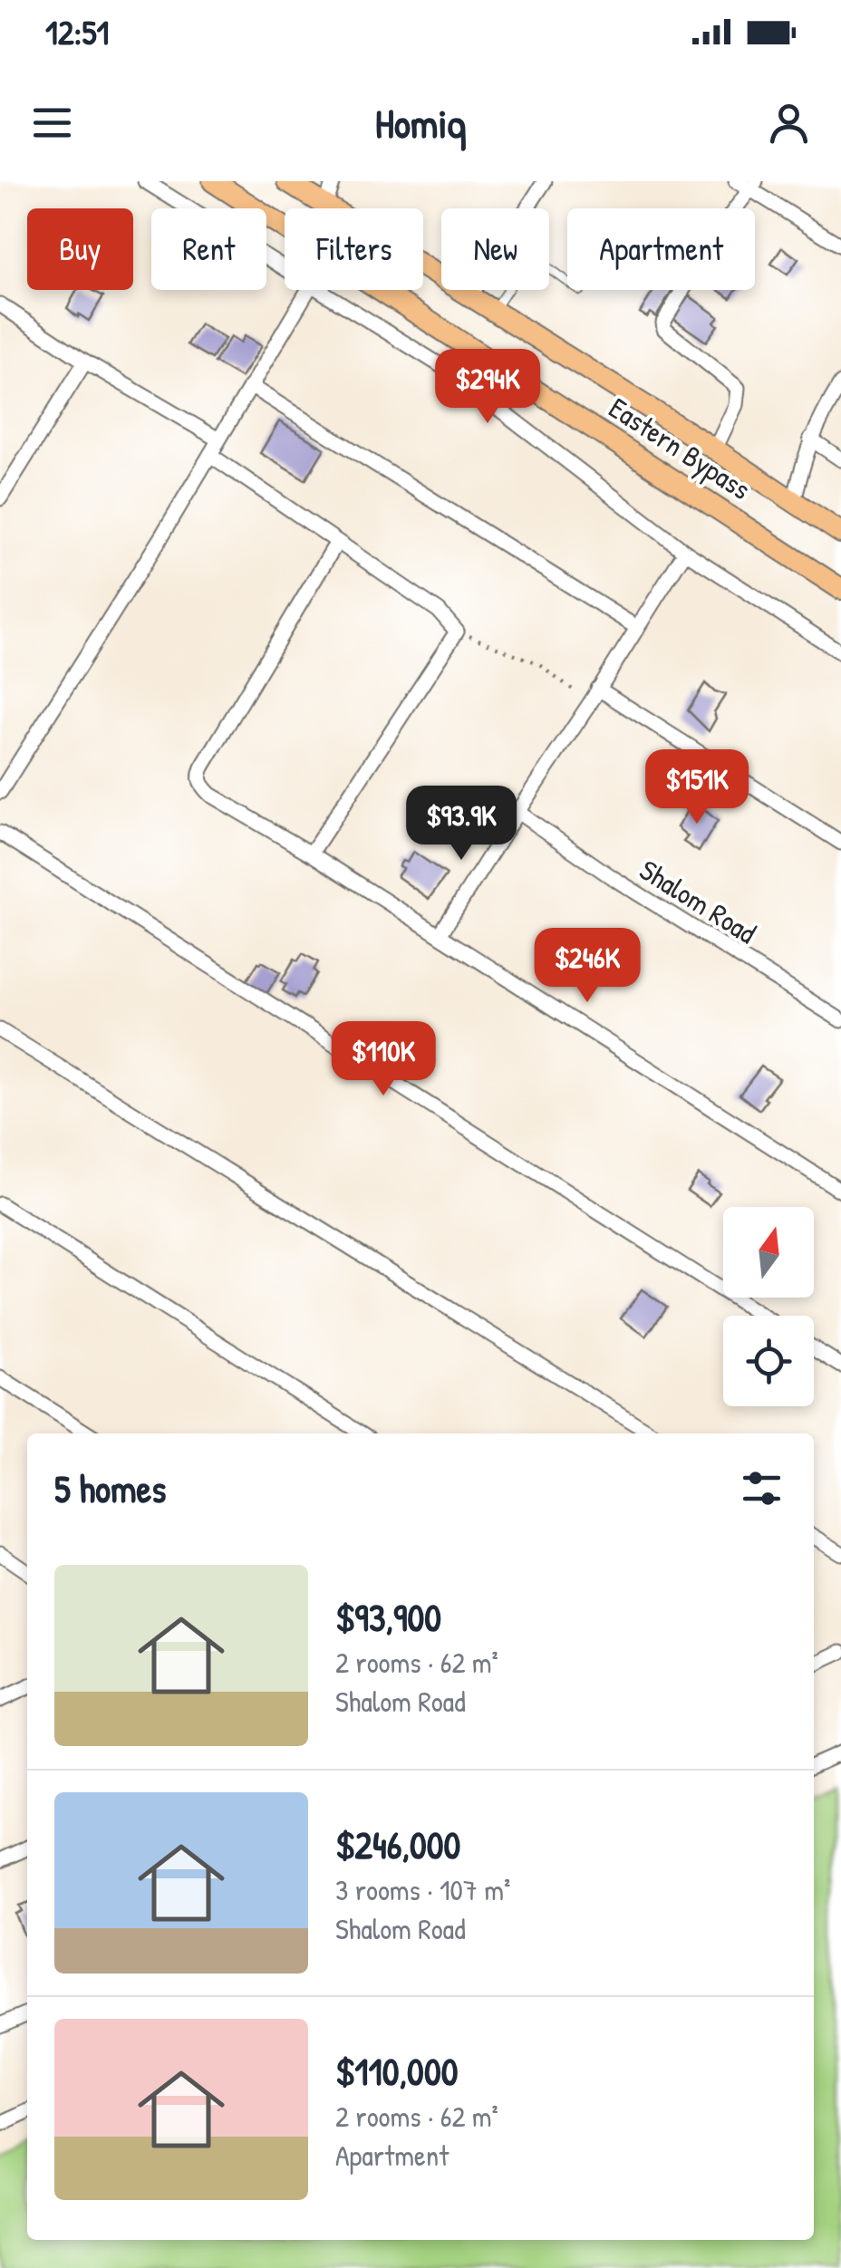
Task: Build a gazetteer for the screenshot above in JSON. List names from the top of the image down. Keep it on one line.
{"streets":{"main road":["Eastern Bypass"],"street":["Shalom Road"]},"north":"top","page":{"status":"12:51","header":"Homiq","chip":["Buy","Rent","Filters","New","Apartment"],"price":["$294K","$151K","$93.9K","$246K","$110K"],"heading":"5 homes","list":[{"name":"$93,900","note":"2 rooms · 62 m² · Shalom Road"},{"name":"$246,000","note":"3 rooms · 107 m² · Shalom Road"},{"name":"$110,000","note":"2 rooms · 62 m² · Apartment"}]}}
